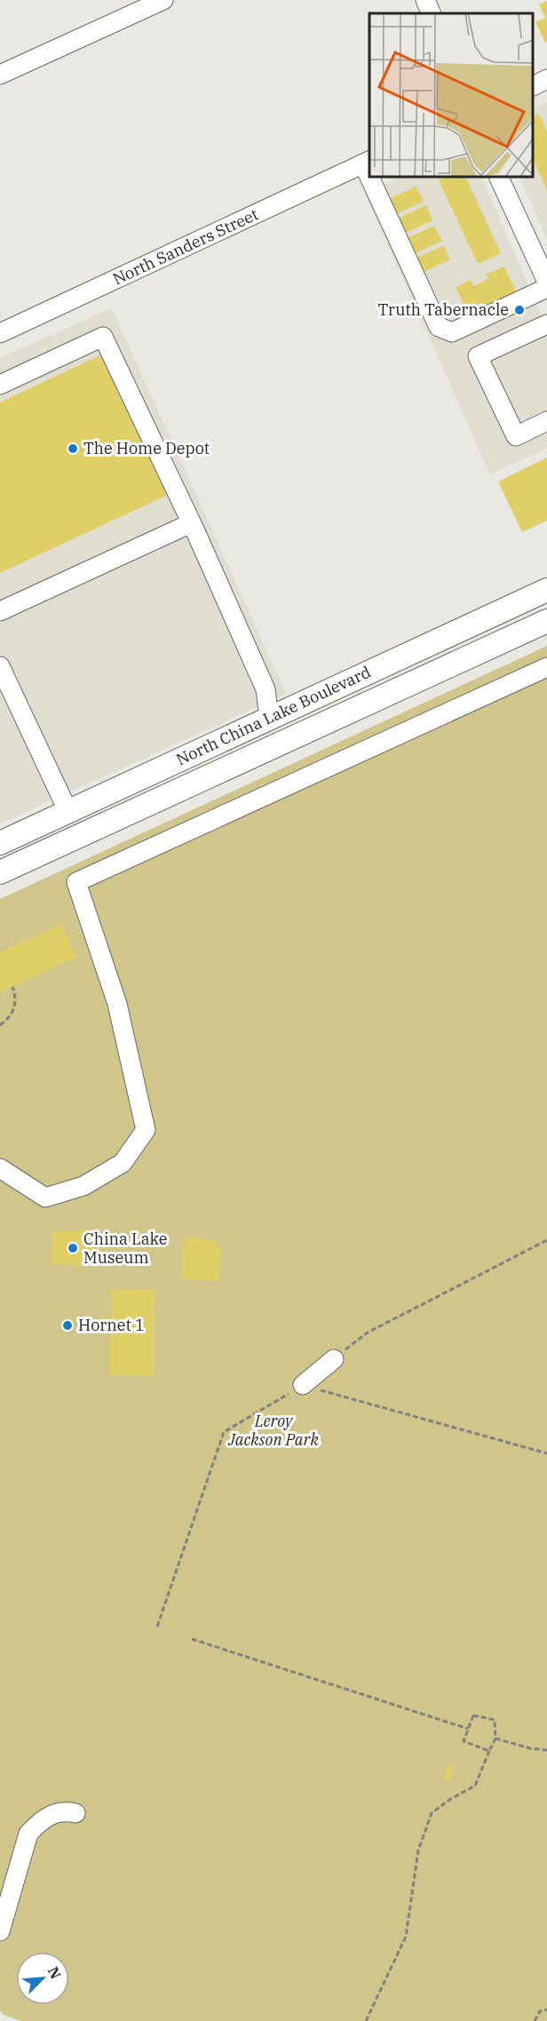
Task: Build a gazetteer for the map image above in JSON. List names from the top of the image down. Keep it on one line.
{"streets":{"main road":["North China Lake Boulevard"],"street":["North Sanders Street"]},"parks":["Leroy Jackson Park"],"places":["Truth Tabernacle","The Home Depot","China Lake Museum","Hornet 1"],"north":"top right"}
